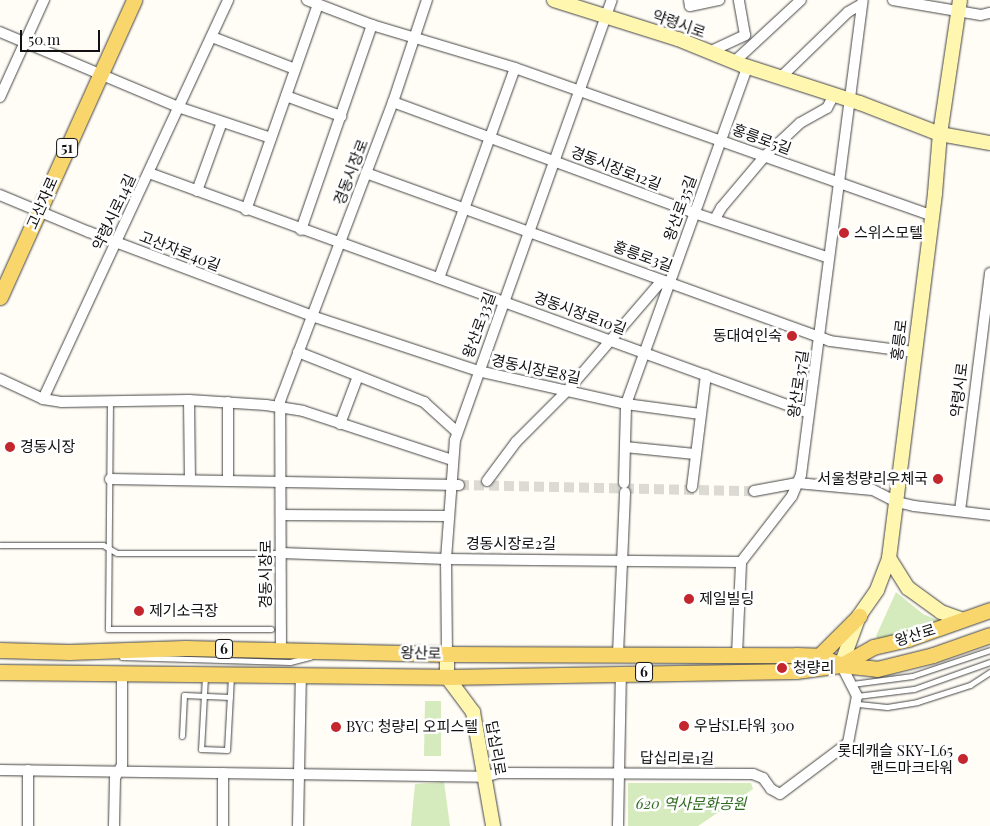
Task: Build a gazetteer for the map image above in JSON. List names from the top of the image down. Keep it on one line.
{"streets":{"main road":["약령시로","51","고산자로","홍릉로","왕산로","6","답십리로"],"street":["홍릉로5길","경동시장로12길","경동시장로","왕산로35길","약령시로14길","고산자로40길","홍릉로3길","경동시장로10길","왕산로33길","경동시장로8길","왕산로37길","경동시장로2길","답십리로1길"]},"crossings":[["약령시로","왕산로35길"],["약령시로","왕산로33길"],["약령시로","홍릉로"],["약령시로","왕산로37길"],["홍릉로5길","경동시장로"],["홍릉로5길","왕산로35길"],["홍릉로5길","왕산로33길"],["홍릉로5길","홍릉로"],["홍릉로5길","왕산로37길"],["경동시장로12길","경동시장로"],["경동시장로12길","왕산로35길"],["경동시장로12길","왕산로33길"],["경동시장로12길","왕산로37길"],["경동시장로","고산자로40길"],["경동시장로","홍릉로3길"],["경동시장로","경동시장로10길"],["경동시장로","경동시장로8길"],["경동시장로","경동시장로2길"],["경동시장로","왕산로"],["고산자로","고산자로40길"],["왕산로35길","홍릉로3길"],["왕산로35길","경동시장로10길"],["왕산로35길","경동시장로8길"],["왕산로35길","경동시장로2길"],["왕산로35길","왕산로"],["약령시로14길","고산자로40길"],["약령시로14길","경동시장로10길"],["고산자로40길","경동시장로8길"],["홍릉로3길","왕산로33길"],["홍릉로3길","홍릉로"],["홍릉로3길","왕산로37길"],["경동시장로10길","왕산로33길"],["경동시장로10길","왕산로37길"],["왕산로33길","경동시장로8길"],["왕산로33길","경동시장로2길"],["왕산로33길","왕산로"],["홍릉로","왕산로"],["왕산로37길","경동시장로2길"],["왕산로","답십리로"],["답십리로","답십리로1길"]],"parks":["620 역사문화공원"],"places":["스위스모텔","동대여인숙","경동시장","서울청량리우체국","제일빌딩","제기소극장","청량리","우남SL타워 300","BYC 청량리 오피스텔","롯데캐슬 SKY-L65 랜드마크타워"],"scale_bar":"50 m"}
